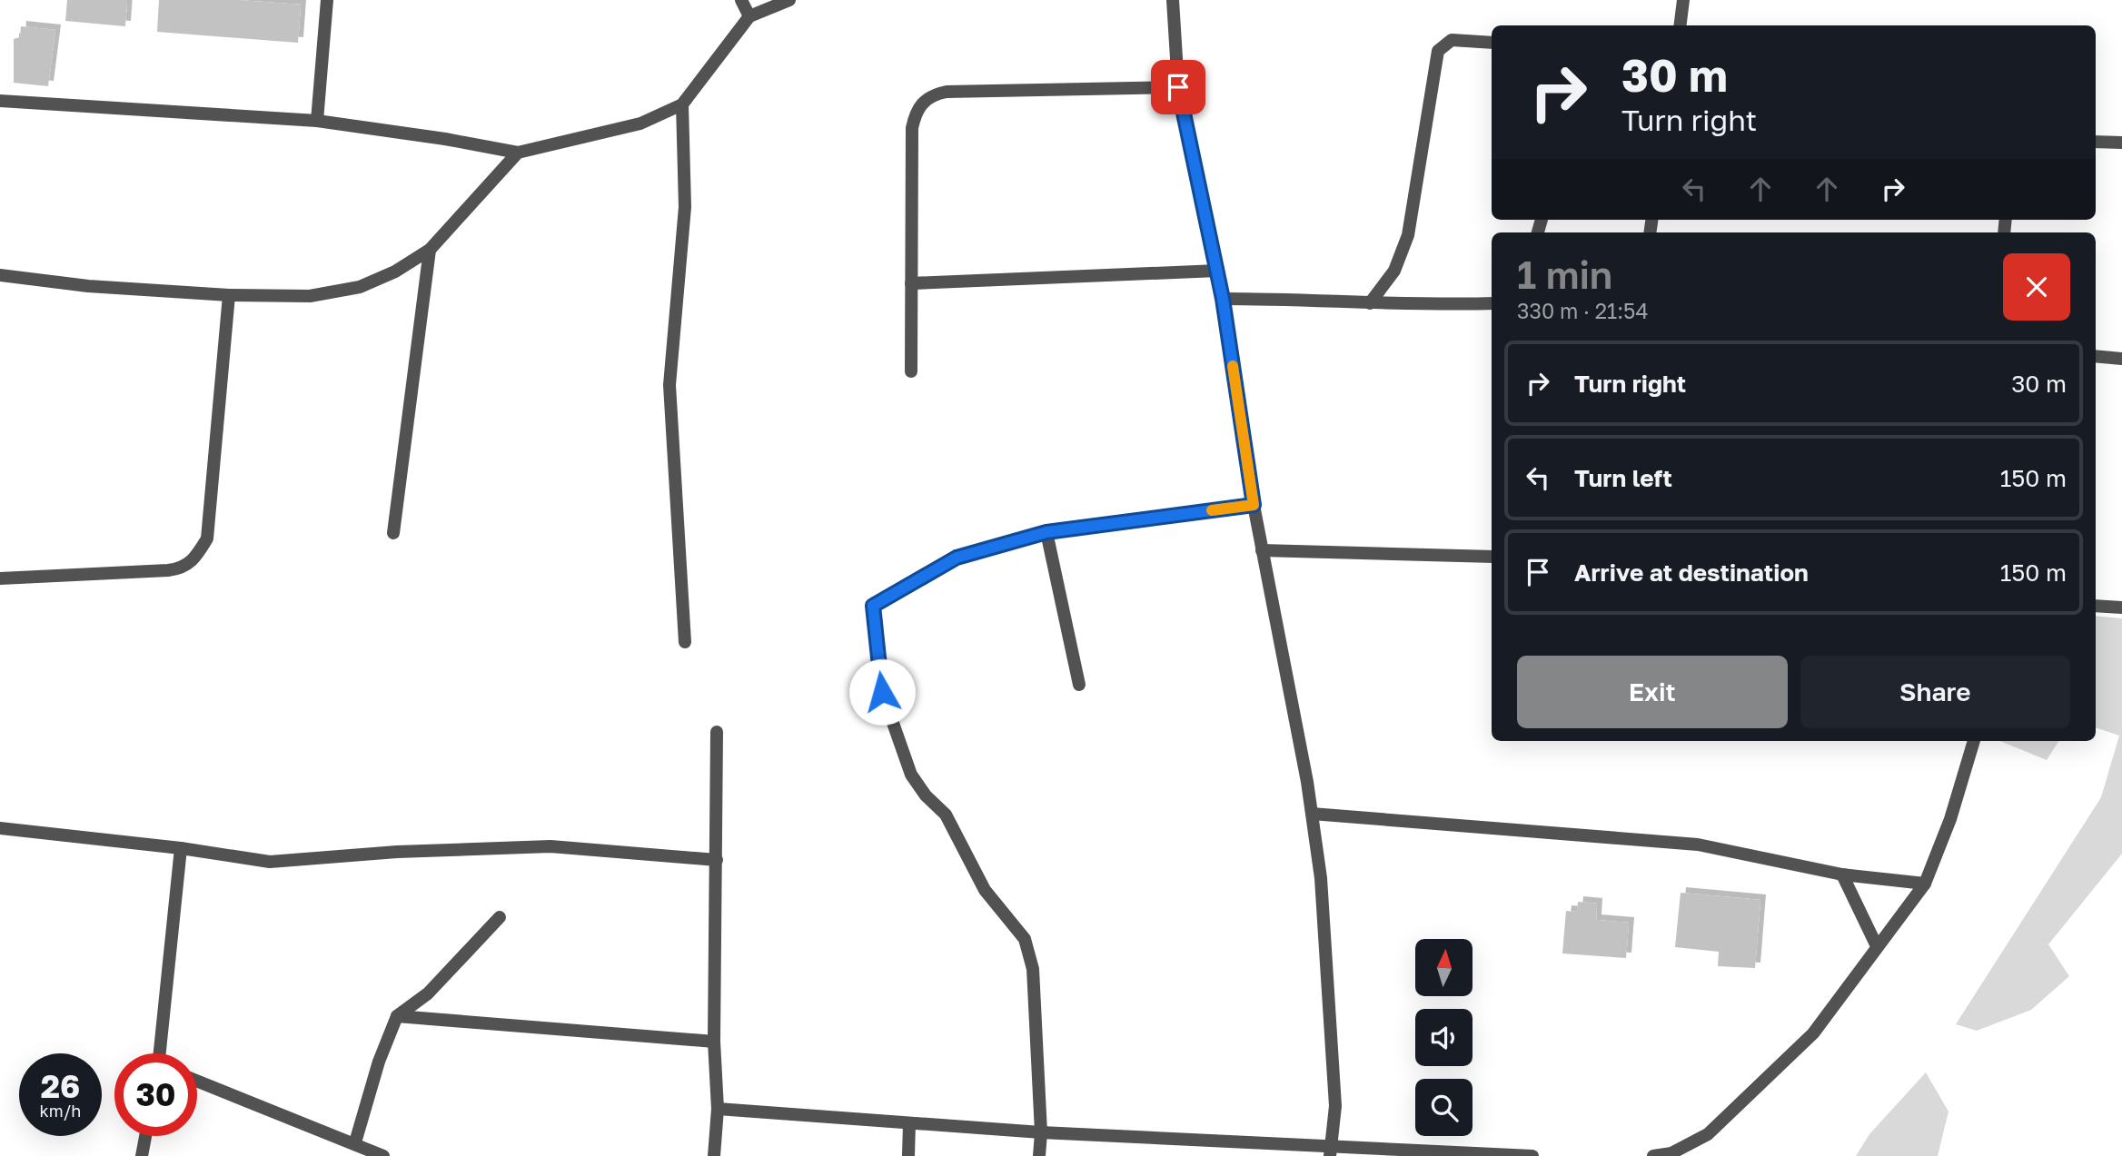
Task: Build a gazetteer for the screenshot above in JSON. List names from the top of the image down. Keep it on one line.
{"north":"top","page":{"turn":["30 m","Turn right"],"heading":["1 min","330 m · 21:54"],"list":[{"name":"Turn right","value":"30 m"},{"name":"Turn left","value":"150 m"},{"name":"Arrive at destination","value":"150 m"}],"buttons":["Exit","Share"],"speed":"26 km/h","limit":"30"}}
